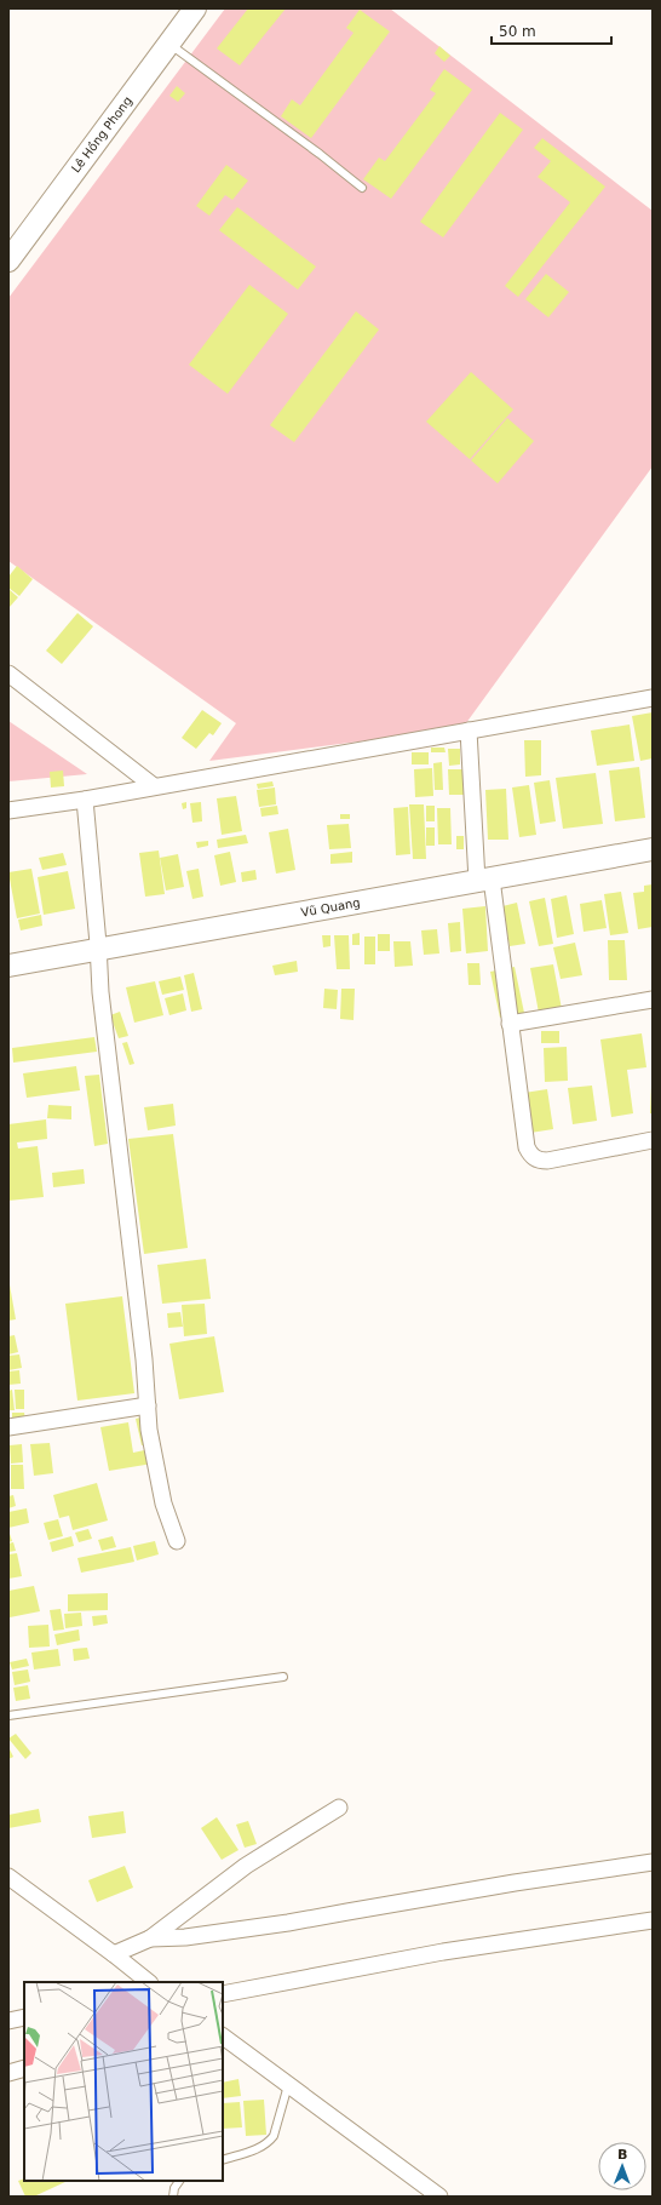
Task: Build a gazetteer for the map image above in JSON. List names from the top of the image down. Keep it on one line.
{"streets":{"main road":["Lê Hồng Phong","Vũ Quang"]},"scale_bar":"50 m","north":"top"}
